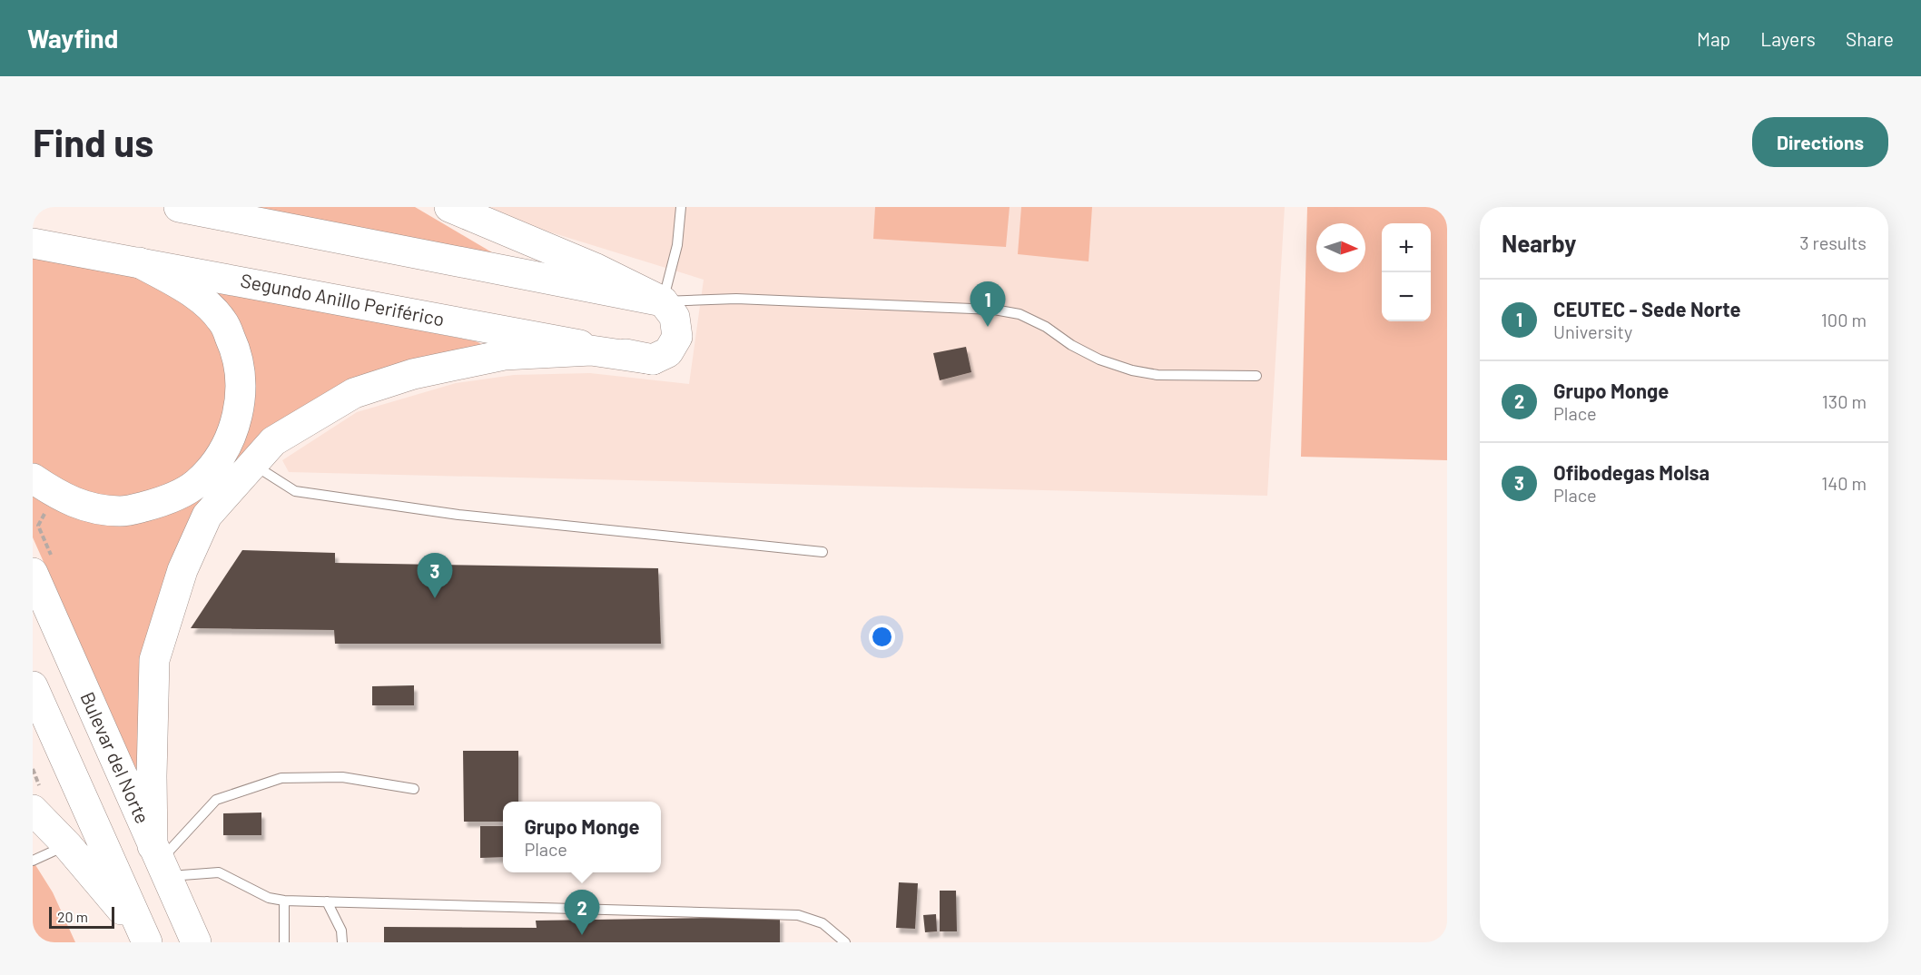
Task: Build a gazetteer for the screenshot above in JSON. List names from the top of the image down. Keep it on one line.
{"streets":{"main road":["Segundo Anillo Periférico","Bulevar del Norte"]},"scale_bar":"20 m","north":"right","page":{"header":"Wayfind","nav":["Map","Layers","Share"],"buttons":"Directions","title":"Find us","heading":["Nearby","3 results"],"map_buttons":["+","−"],"list":[{"mark":"1","name":"CEUTEC - Sede Norte","note":"University","value":"100 m"},{"mark":"2","name":"Grupo Monge","note":"Place","value":"130 m"},{"mark":"3","name":"Ofibodegas Molsa","note":"Place","value":"140 m"}],"pins":["1","3","2"],"popup":["Grupo Monge","Place"],"scale":"20 m"}}
